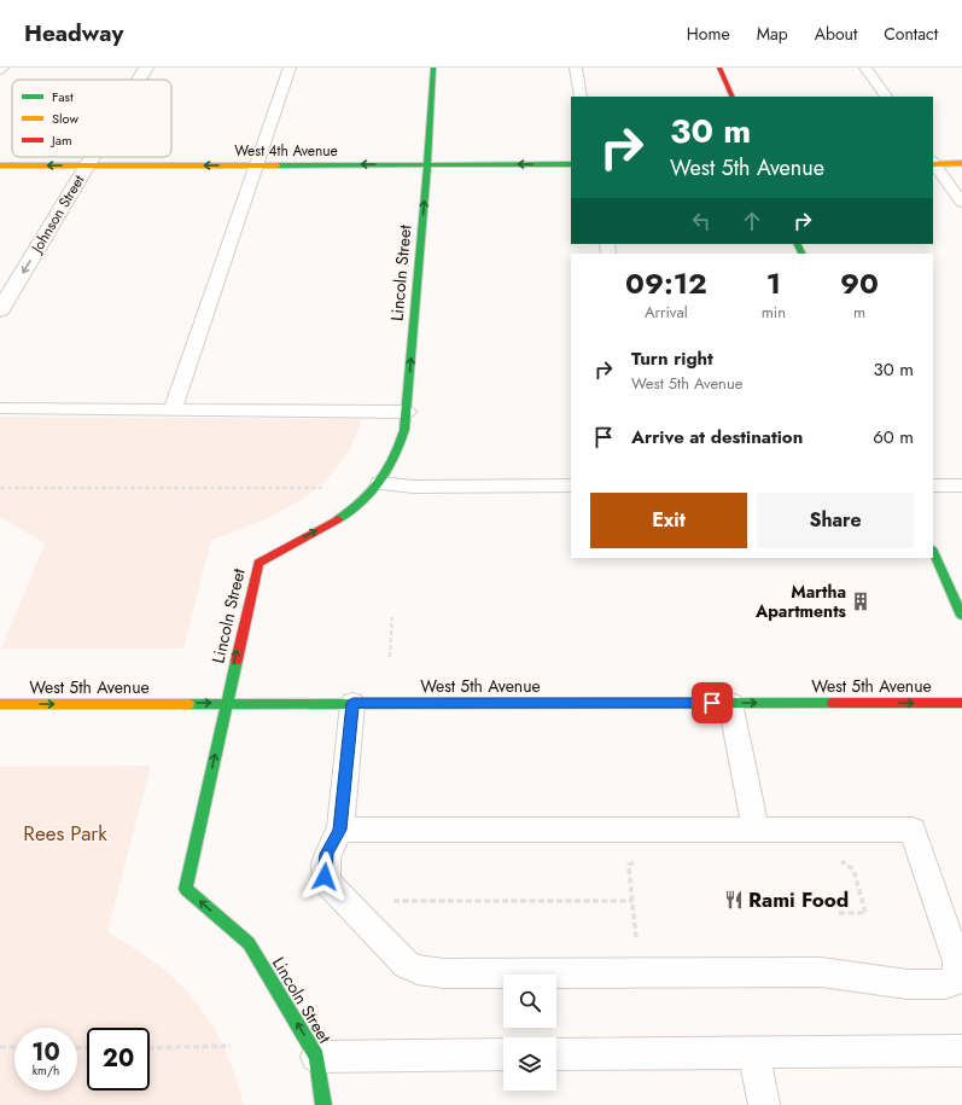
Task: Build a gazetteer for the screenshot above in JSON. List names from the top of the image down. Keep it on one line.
{"streets":{"main road":["West 4th Avenue","Lincoln Street","West 5th Avenue"],"street":["Johnson Street"]},"crossings":[["West 4th Avenue","Johnson Street"],["West 4th Avenue","Lincoln Street"],["Lincoln Street","West 5th Avenue"]],"one_way":["West 4th Avenue","Johnson Street","Lincoln Street","West 5th Avenue"],"parks":["Rees Park"],"places":{"building":["Martha Apartments"],"restaurant":["Rami Food"]},"legend":["Fast","Slow","Jam"],"page":{"header":"Headway","nav":["Home","Map","About","Contact"],"turn":["30 m","West 5th Avenue"],"eta":["09:12","Arrival","1","min","90","m"],"list":[{"name":"Turn right","note":"West 5th Avenue","value":"30 m"},{"name":"Arrive at destination","value":"60 m"}],"buttons":["Exit","Share"],"speed":"10 km/h","limit":"20"}}
